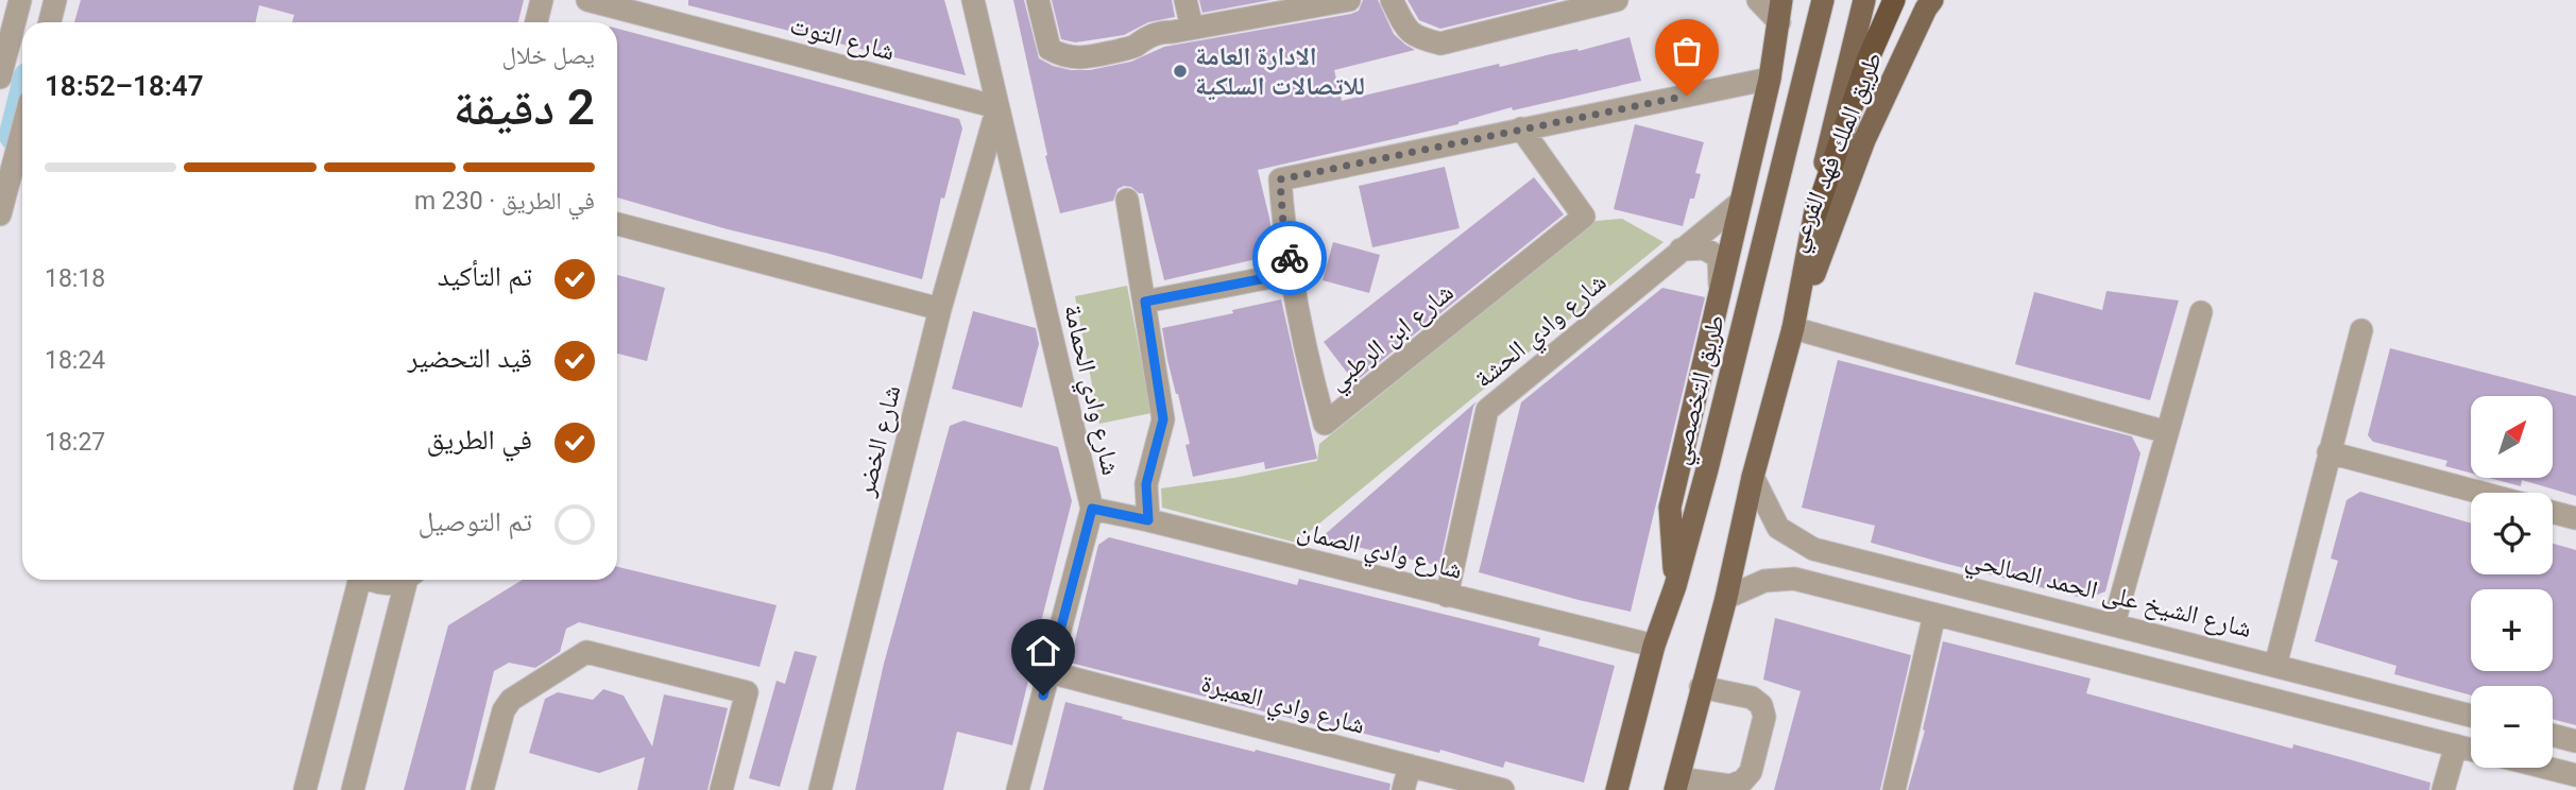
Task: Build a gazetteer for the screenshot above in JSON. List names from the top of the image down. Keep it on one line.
{"streets":{"main road":["طريق الملك فهد الفرعي","طريق التخصصي"],"street":["شارع التوت","شارع وادي الحشة","شارع ابن الرطبي","شارع وادي الحمامة","شارع الخضر","شارع وادي الصمان","شارع الشيخ على الحمد الصالحي","شارع وادي العميرة"]},"crossings":[["شارع التوت","شارع وادي الحمامة"],["شارع التوت","شارع الخضر"],["شارع وادي الحشة","شارع وادي الصمان"],["شارع وادي الحمامة","شارع الخضر"],["شارع وادي الحمامة","شارع وادي الصمان"],["شارع وادي الحمامة","شارع وادي العميرة"],["طريق التخصصي","شارع وادي الصمان"]],"places":["الادارة العامة للاتصالات السلكية"],"north":"top right","page":{"heading":["2 دقيقة","يصل خلال","18:47–18:52"],"bar":"في الطريق · 230 m","list":[["تم التأكيد","18:18"],["قيد التحضير","18:24"],["في الطريق","18:27"],"تم التوصيل"],"map_buttons":["+","−"]}}
